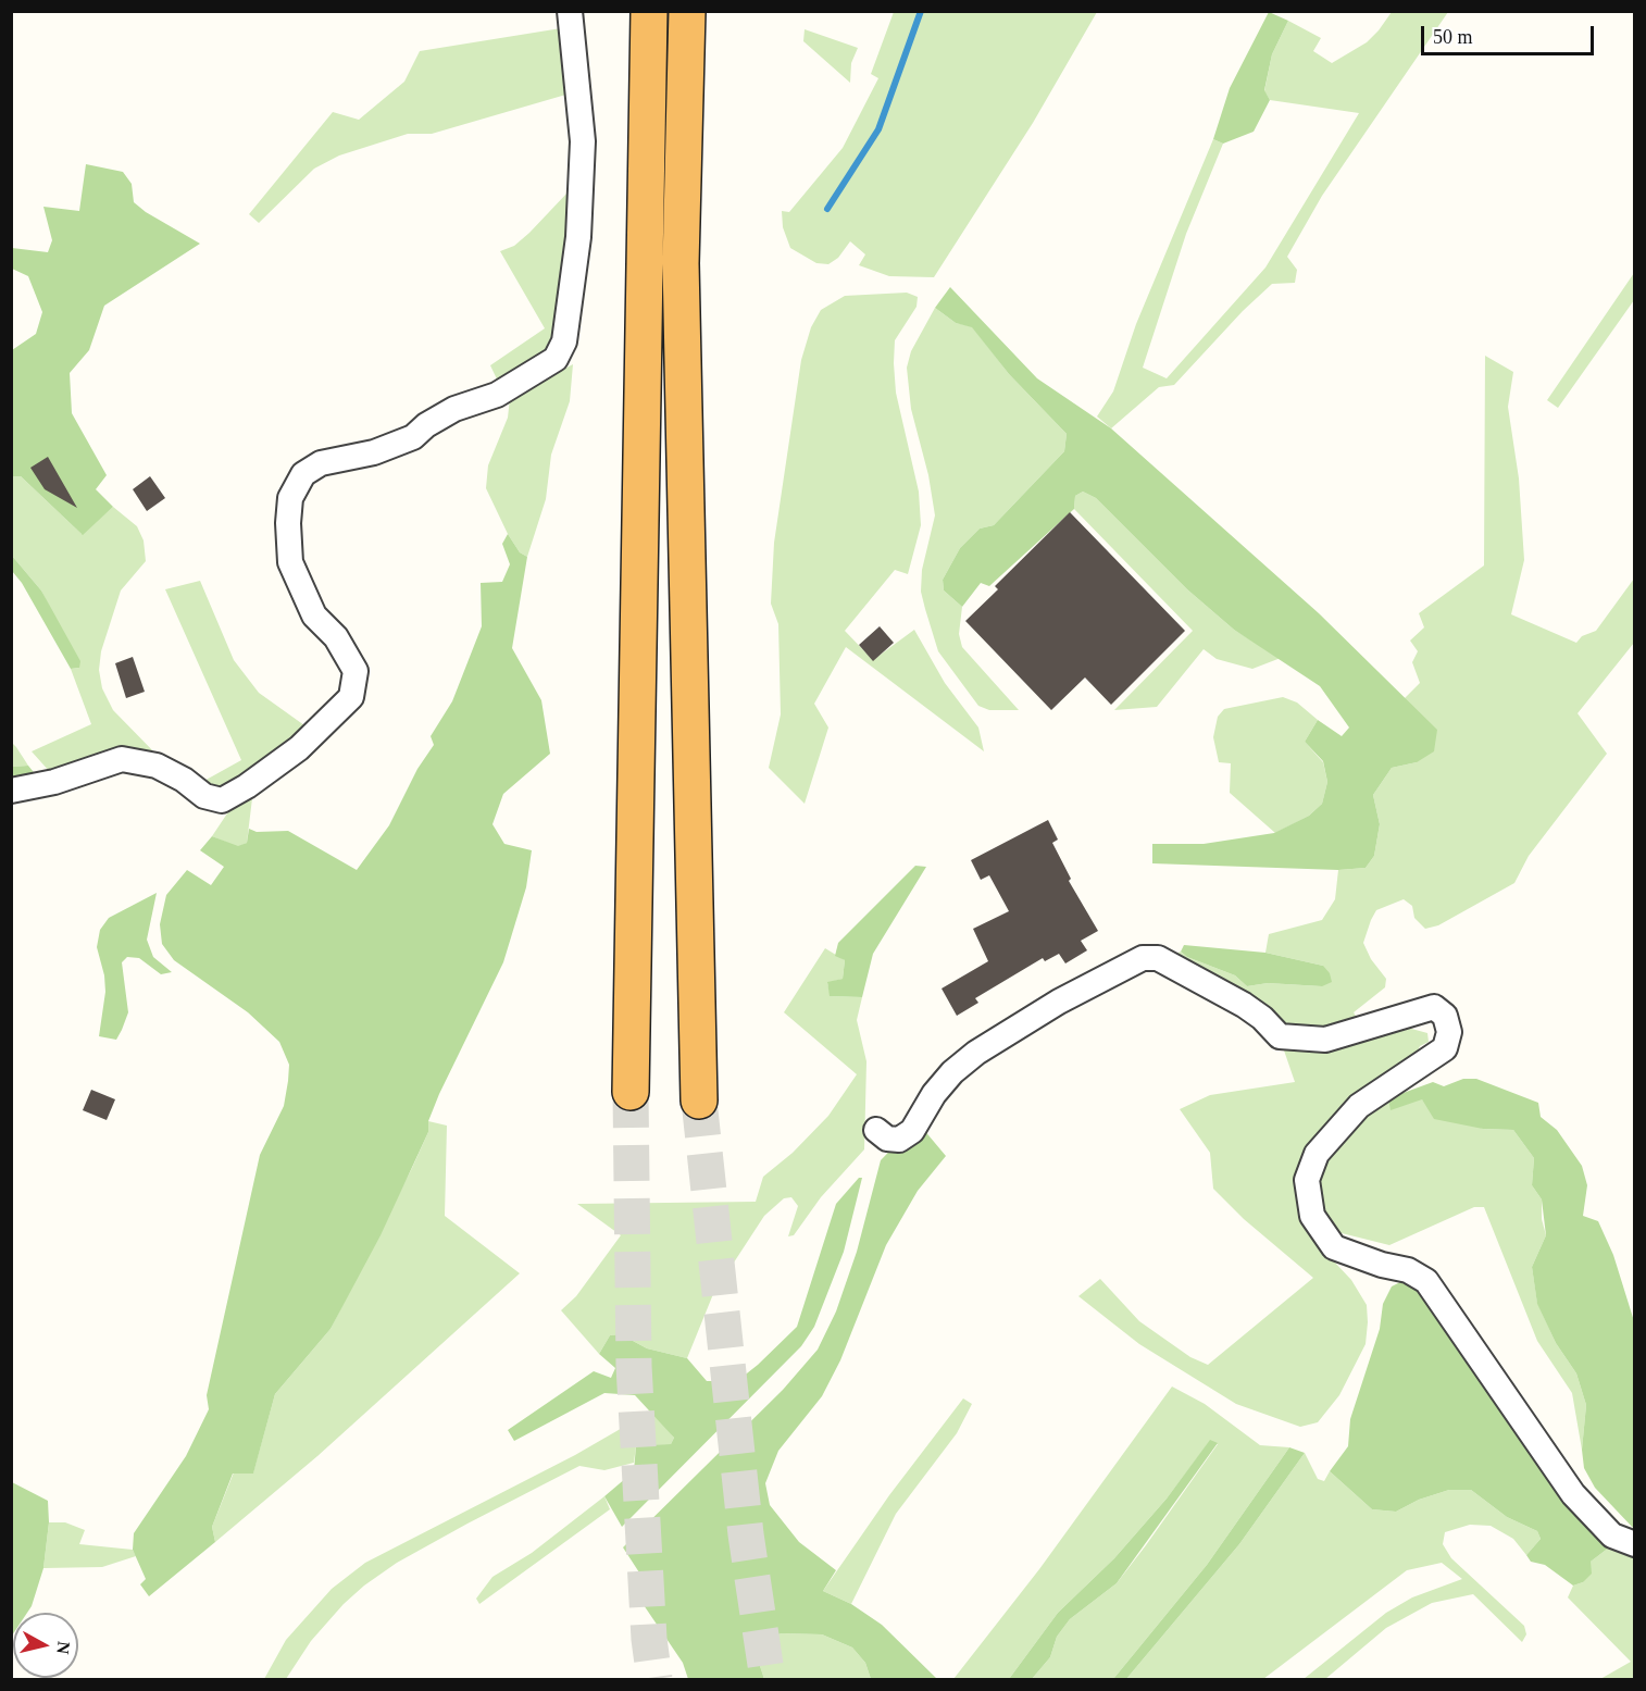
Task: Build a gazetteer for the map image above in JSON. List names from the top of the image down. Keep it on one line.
{"scale_bar":"50 m","north":"right"}
